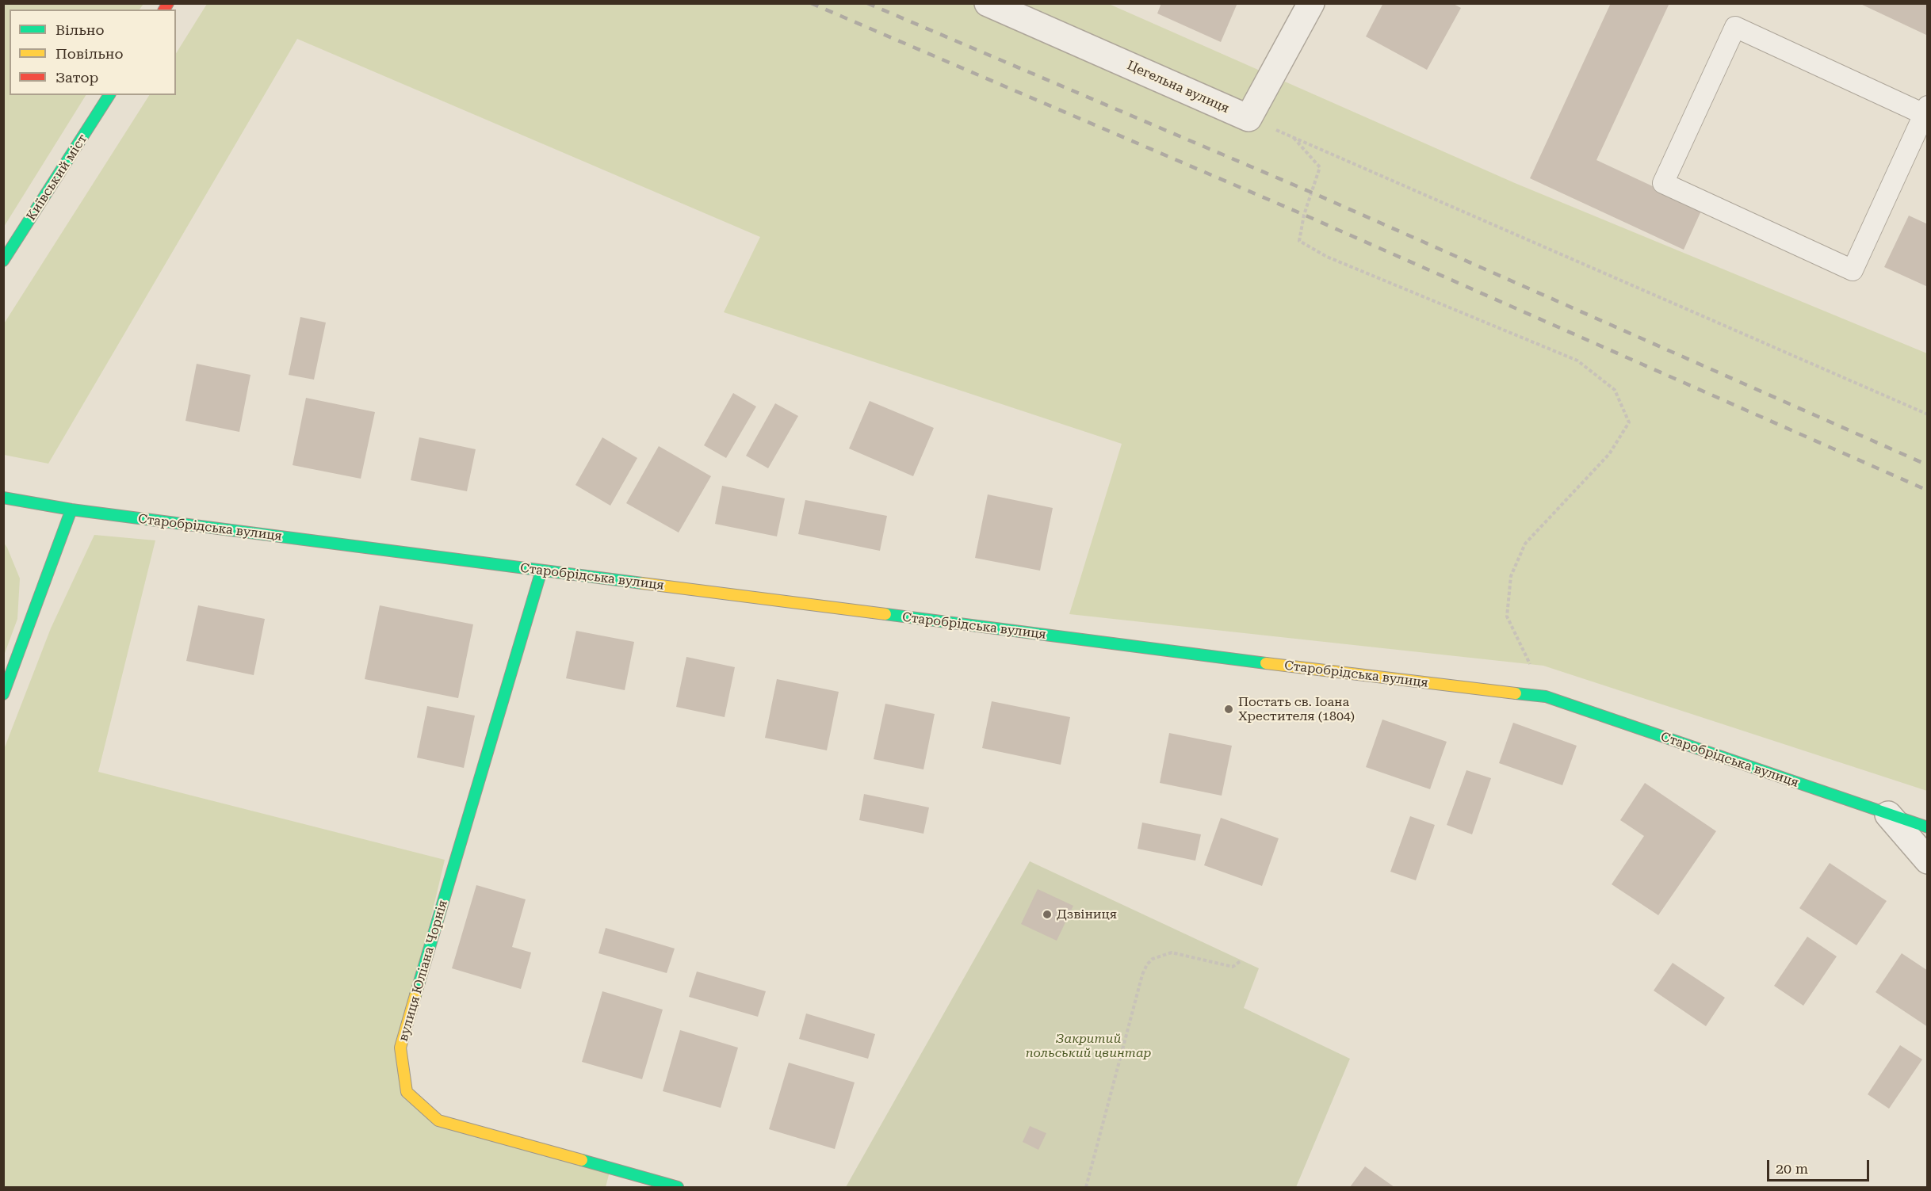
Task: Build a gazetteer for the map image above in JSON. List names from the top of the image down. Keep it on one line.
{"streets":{"main road":["Київський міст","Старобрідська вулиця","вулиця Юліана Чорнія"],"street":["Цегельна вулиця"]},"crossings":[["Старобрідська вулиця","вулиця Юліана Чорнія"]],"parks":["Закритий польський цвинтар"],"places":["Постать св. Іоана Хрестителя (1804)","Дзвіниця"],"legend":["Вільно","Повільно","Затор"],"scale_bar":"20 m"}
